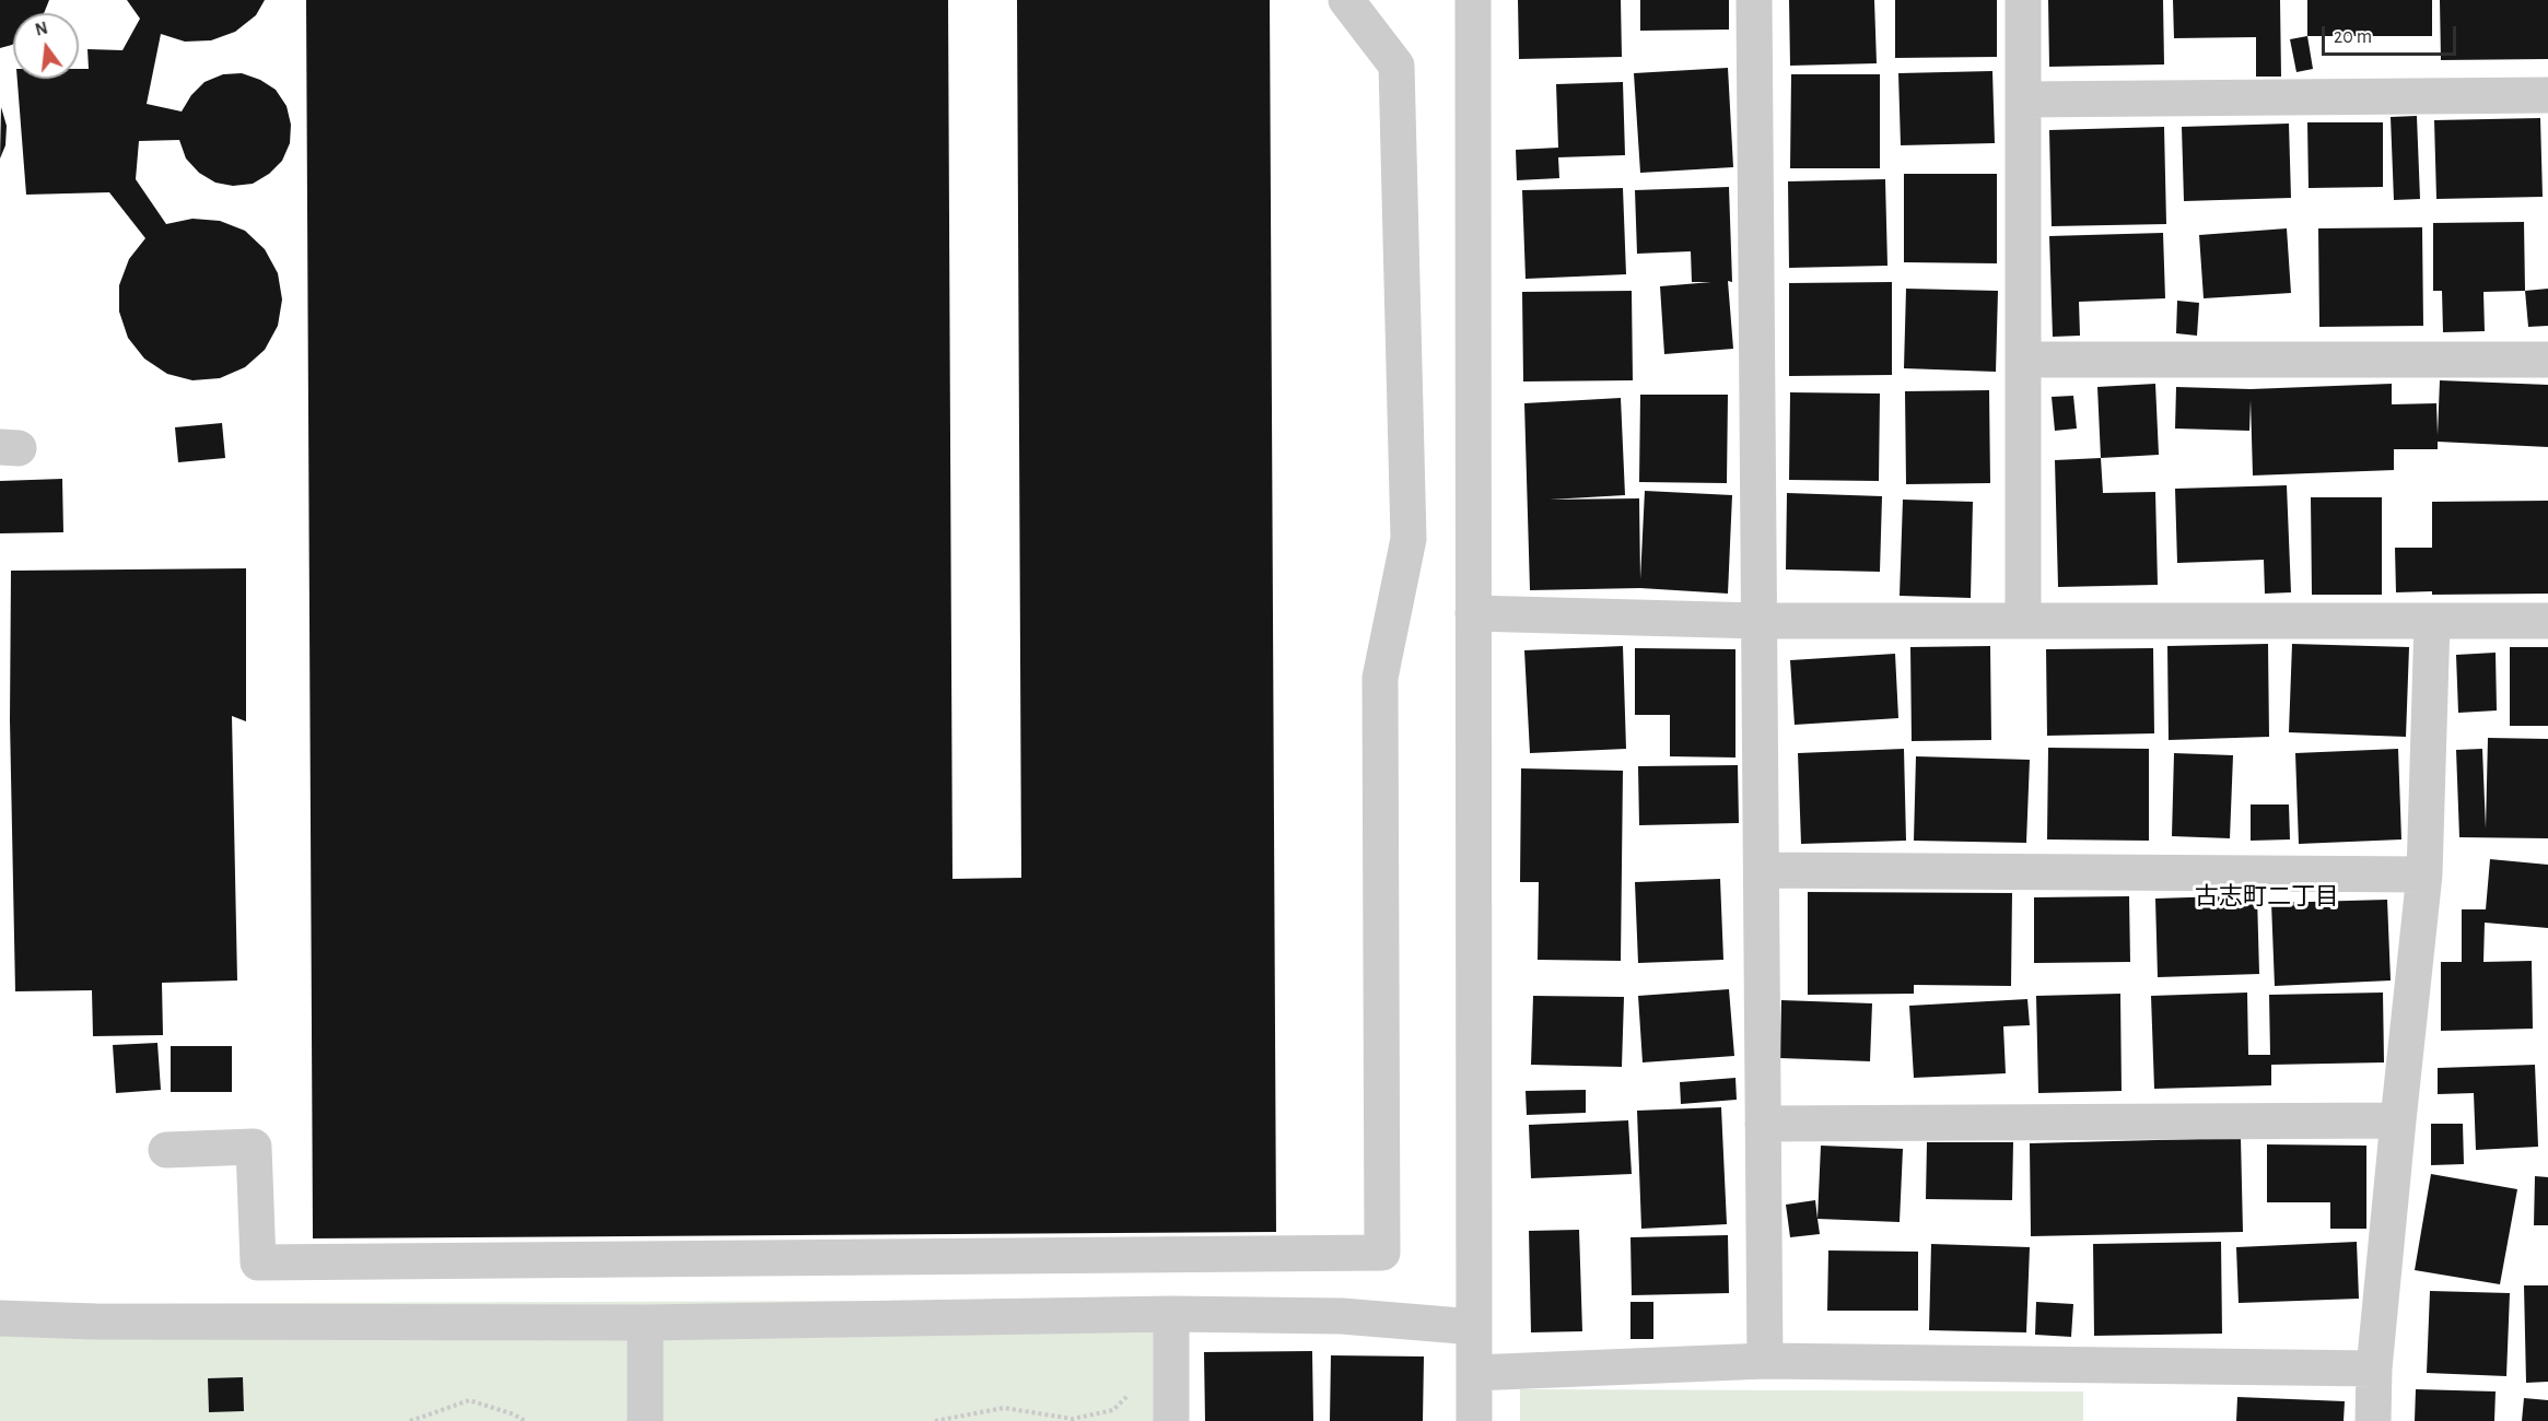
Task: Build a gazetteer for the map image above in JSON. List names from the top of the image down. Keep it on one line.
{"districts":["古志町二丁目"],"scale_bar":"20 m","north":"top"}
